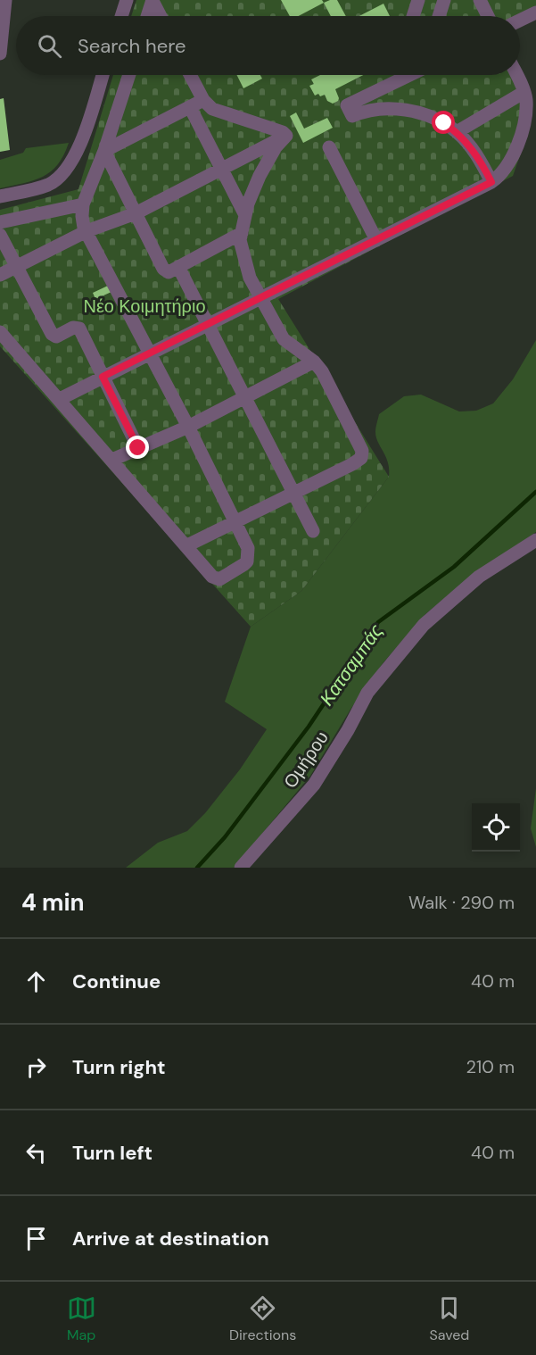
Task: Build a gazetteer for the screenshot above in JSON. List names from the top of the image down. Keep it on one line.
{"streets":{"street":["Ομήρου"]},"water":["Κατσαμπάς"],"parks":["Νέο Κοιμητήριο"],"page":{"search":"Search here","heading":["4 min","Walk · 290 m"],"list":[["Continue","40 m"],["Turn right","210 m"],["Turn left","40 m"],"Arrive at destination"],"nav":["Map","Directions","Saved"]}}
